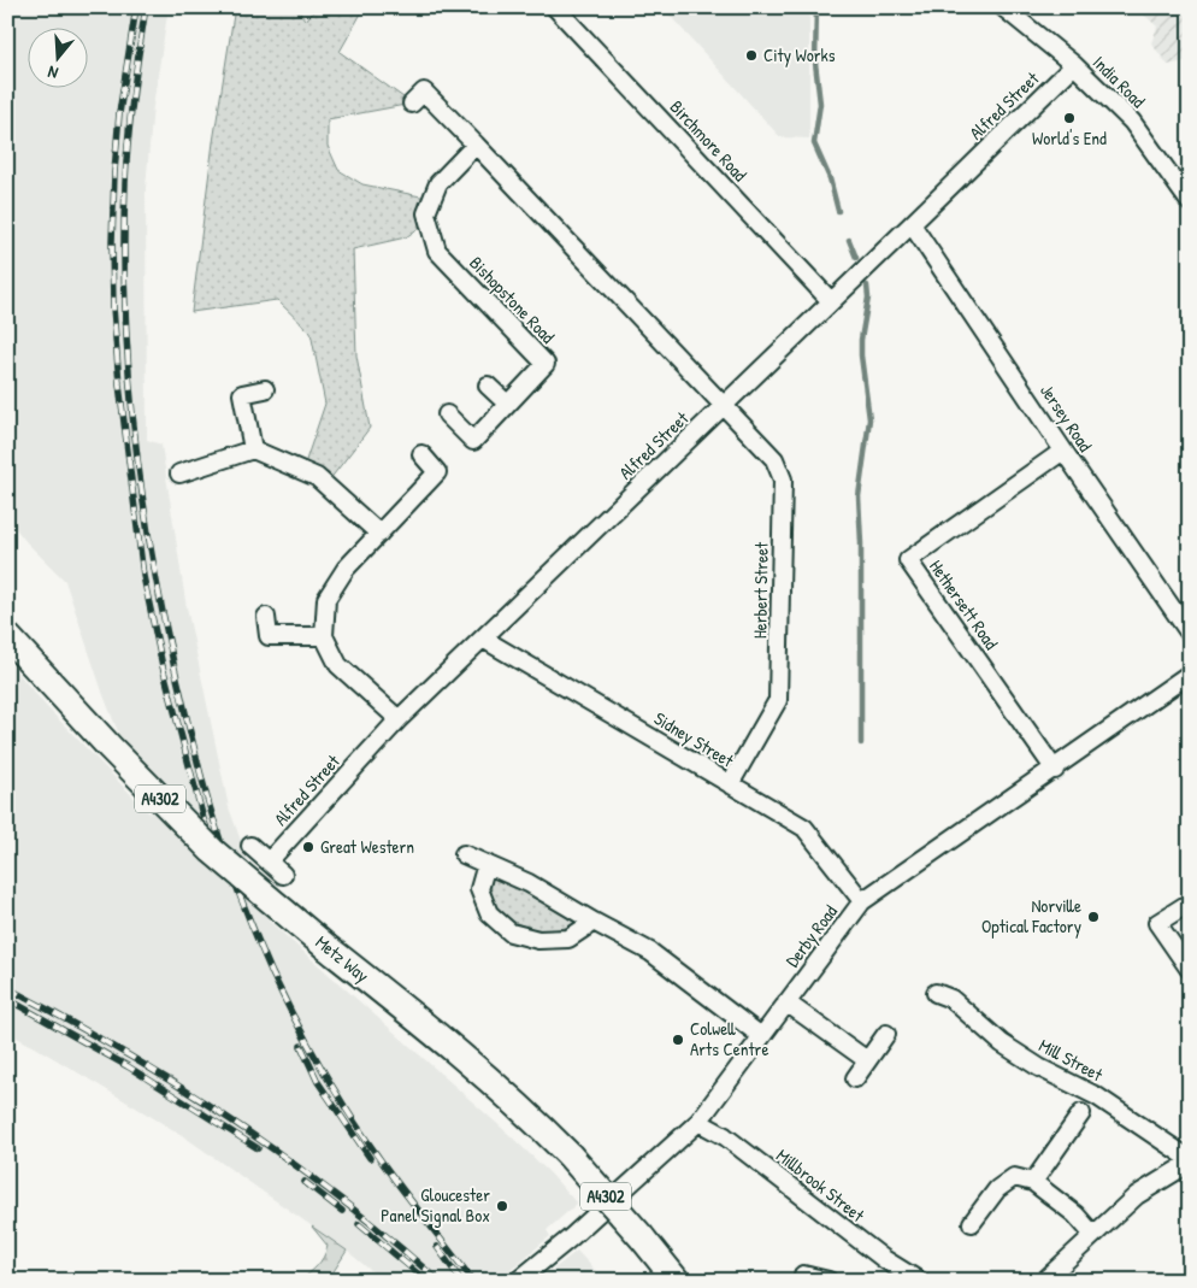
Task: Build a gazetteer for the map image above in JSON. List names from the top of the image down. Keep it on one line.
{"streets":{"main road":["A4302","Metz Way"],"street":["India Road","Alfred Street","Birchmore Road","Bishopstone Road","Jersey Road","Herbert Street","Hethersett Road","Sidney Street","Derby Road","Mill Street","Millbrook Street"]},"crossings":[["India Road","Alfred Street"],["Alfred Street","Birchmore Road"],["Alfred Street","Jersey Road"],["Alfred Street","Herbert Street"],["Alfred Street","Sidney Street"],["Jersey Road","Hethersett Road"],["Herbert Street","Sidney Street"],["Hethersett Road","Derby Road"],["Sidney Street","Derby Road"],["Derby Road","Millbrook Street"]],"places":["City Works","World's End","Great Western","Norville Optical Factory","Colwell Arts Centre","Gloucester Panel Signal Box"],"north":"bottom"}
